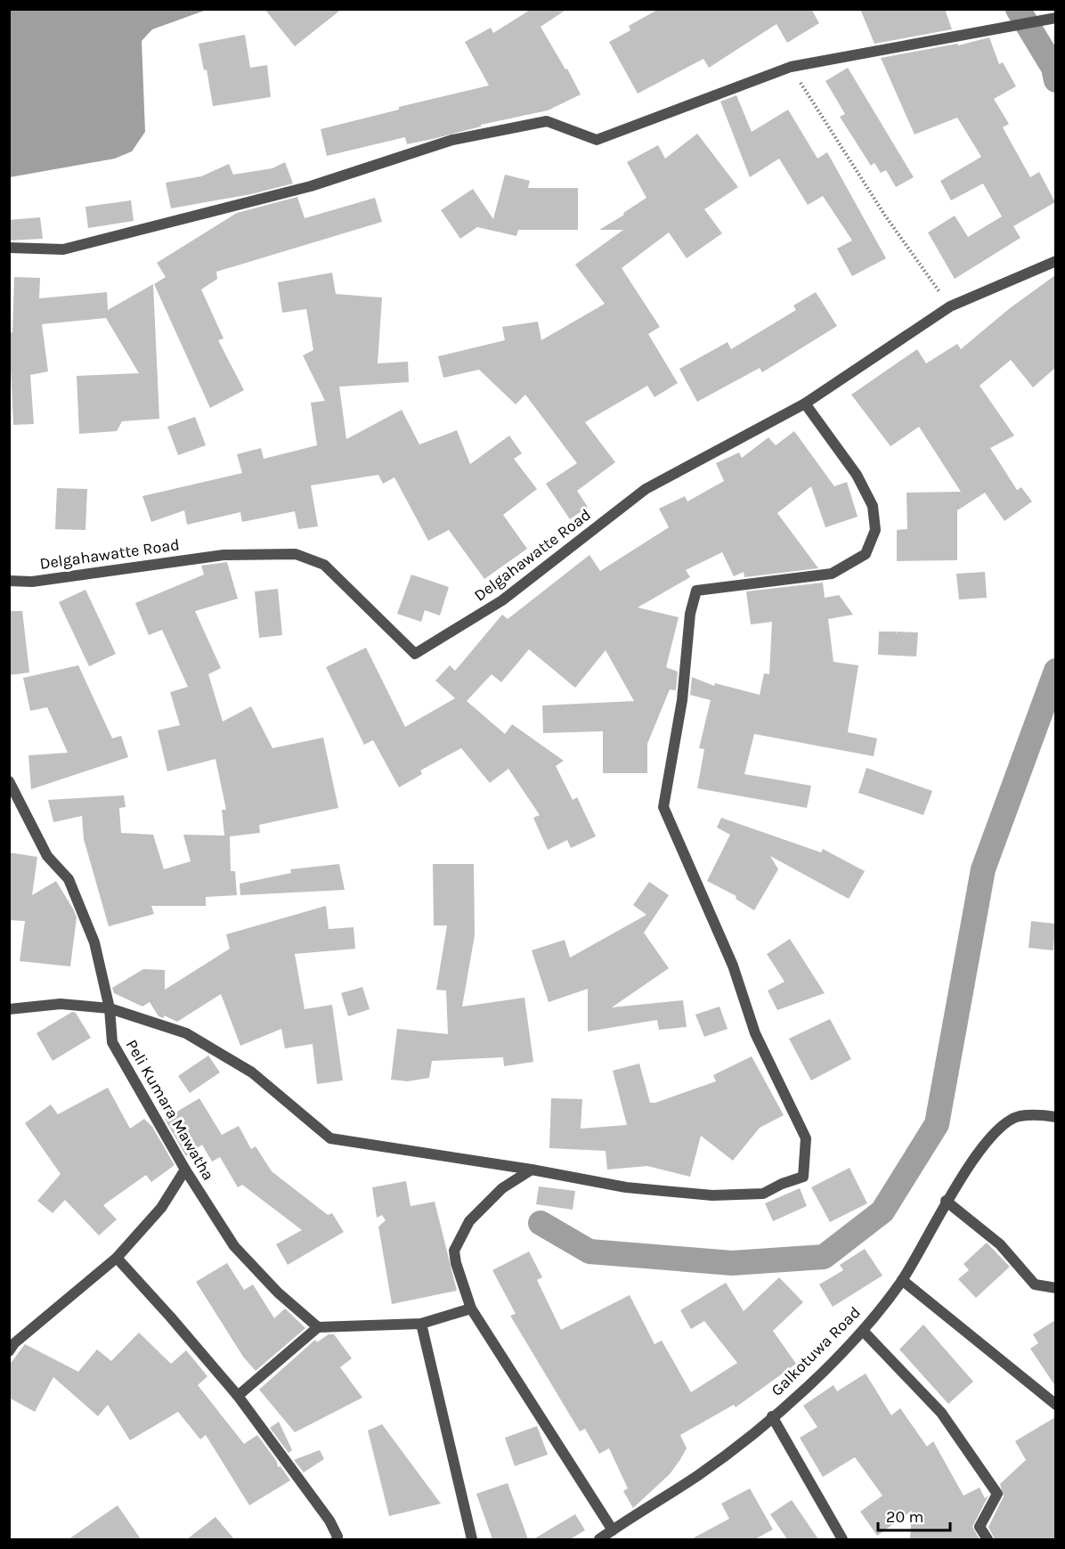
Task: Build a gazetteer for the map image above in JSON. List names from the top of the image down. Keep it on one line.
{"streets":{"street":["Delgahawatte Road","Peli Kumara Mawatha","Galkotuwa Road"]},"scale_bar":"20 m"}
